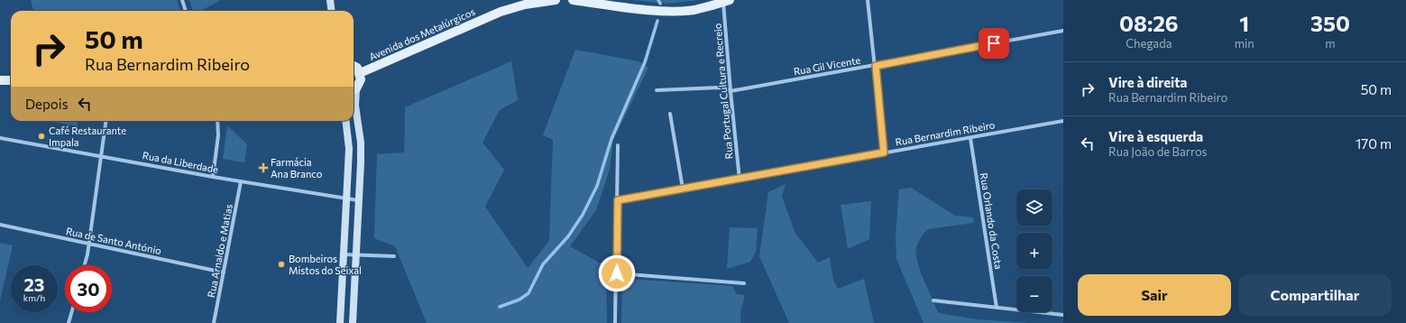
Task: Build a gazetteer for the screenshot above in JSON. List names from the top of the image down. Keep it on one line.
{"streets":{"main road":["Avenida dos Metalúrgicos"],"street":["Rua Gil Vicente","Rua Portugal Cultura e Recreio","Rua Bernardim Ribeiro","Rua da Liberdade","Rua Orlando da Costa","Rua de Santo António","Rua Arnaldo e Matias"]},"crossings":[["Rua Gil Vicente","Rua Portugal Cultura e Recreio"],["Rua Portugal Cultura e Recreio","Rua Bernardim Ribeiro"],["Rua Bernardim Ribeiro","Rua Orlando da Costa"],["Rua da Liberdade","Rua Arnaldo e Matias"],["Rua de Santo António","Rua Arnaldo e Matias"]],"places":{"other":["Café Restaurante Impala","Bombeiros Mistos do Seixal"],"health":["Farmácia Ana Branco"]},"page":{"eta":["08:26","Chegada","1","min","350","m"],"turn":["50 m","Rua Bernardim Ribeiro"],"list":[{"name":"Vire à direita","note":"Rua Bernardim Ribeiro","value":"50 m"},{"name":"Vire à esquerda","note":"Rua João de Barros","value":"170 m"}],"then":"Depois","map_buttons":["+","−"],"speed":"23 km/h","limit":"30","buttons":["Sair","Compartilhar"]}}
